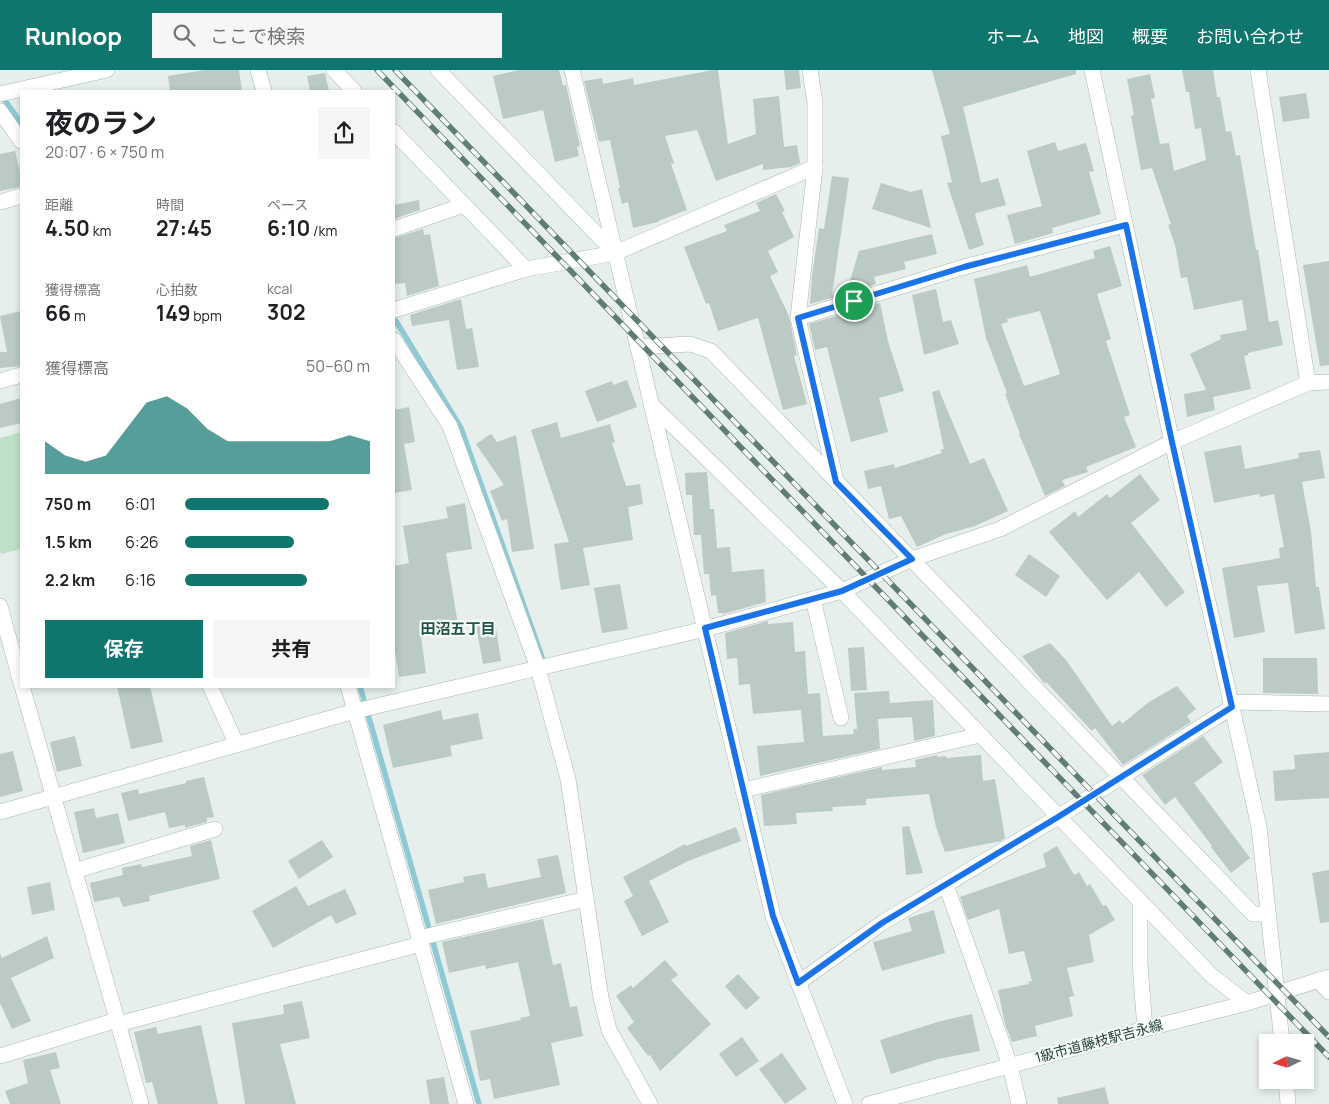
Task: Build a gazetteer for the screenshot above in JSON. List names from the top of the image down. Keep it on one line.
{"streets":{"street":["1級市道藤枝駅吉永線"]},"districts":["田沼五丁目"],"north":"left","page":{"header":"Runloop","search":"ここで検索","nav":["ホーム","地図","概要","お問い合わせ"],"heading":["夜のラン","20:07 · 6 × 750 m"],"stats":[["距離","4.50 km"],["時間","27:45"],["ペース","6:10 /km"],["獲得標高","66 m"],["心拍数","149 bpm"],["kcal","302"]],"chart":["獲得標高","50–60 m"],"list":[{"name":"750 m","note":"6:01"},{"name":"1.5 km","note":"6:26"},{"name":"2.2 km","note":"6:16"}],"buttons":["保存","共有"]}}
